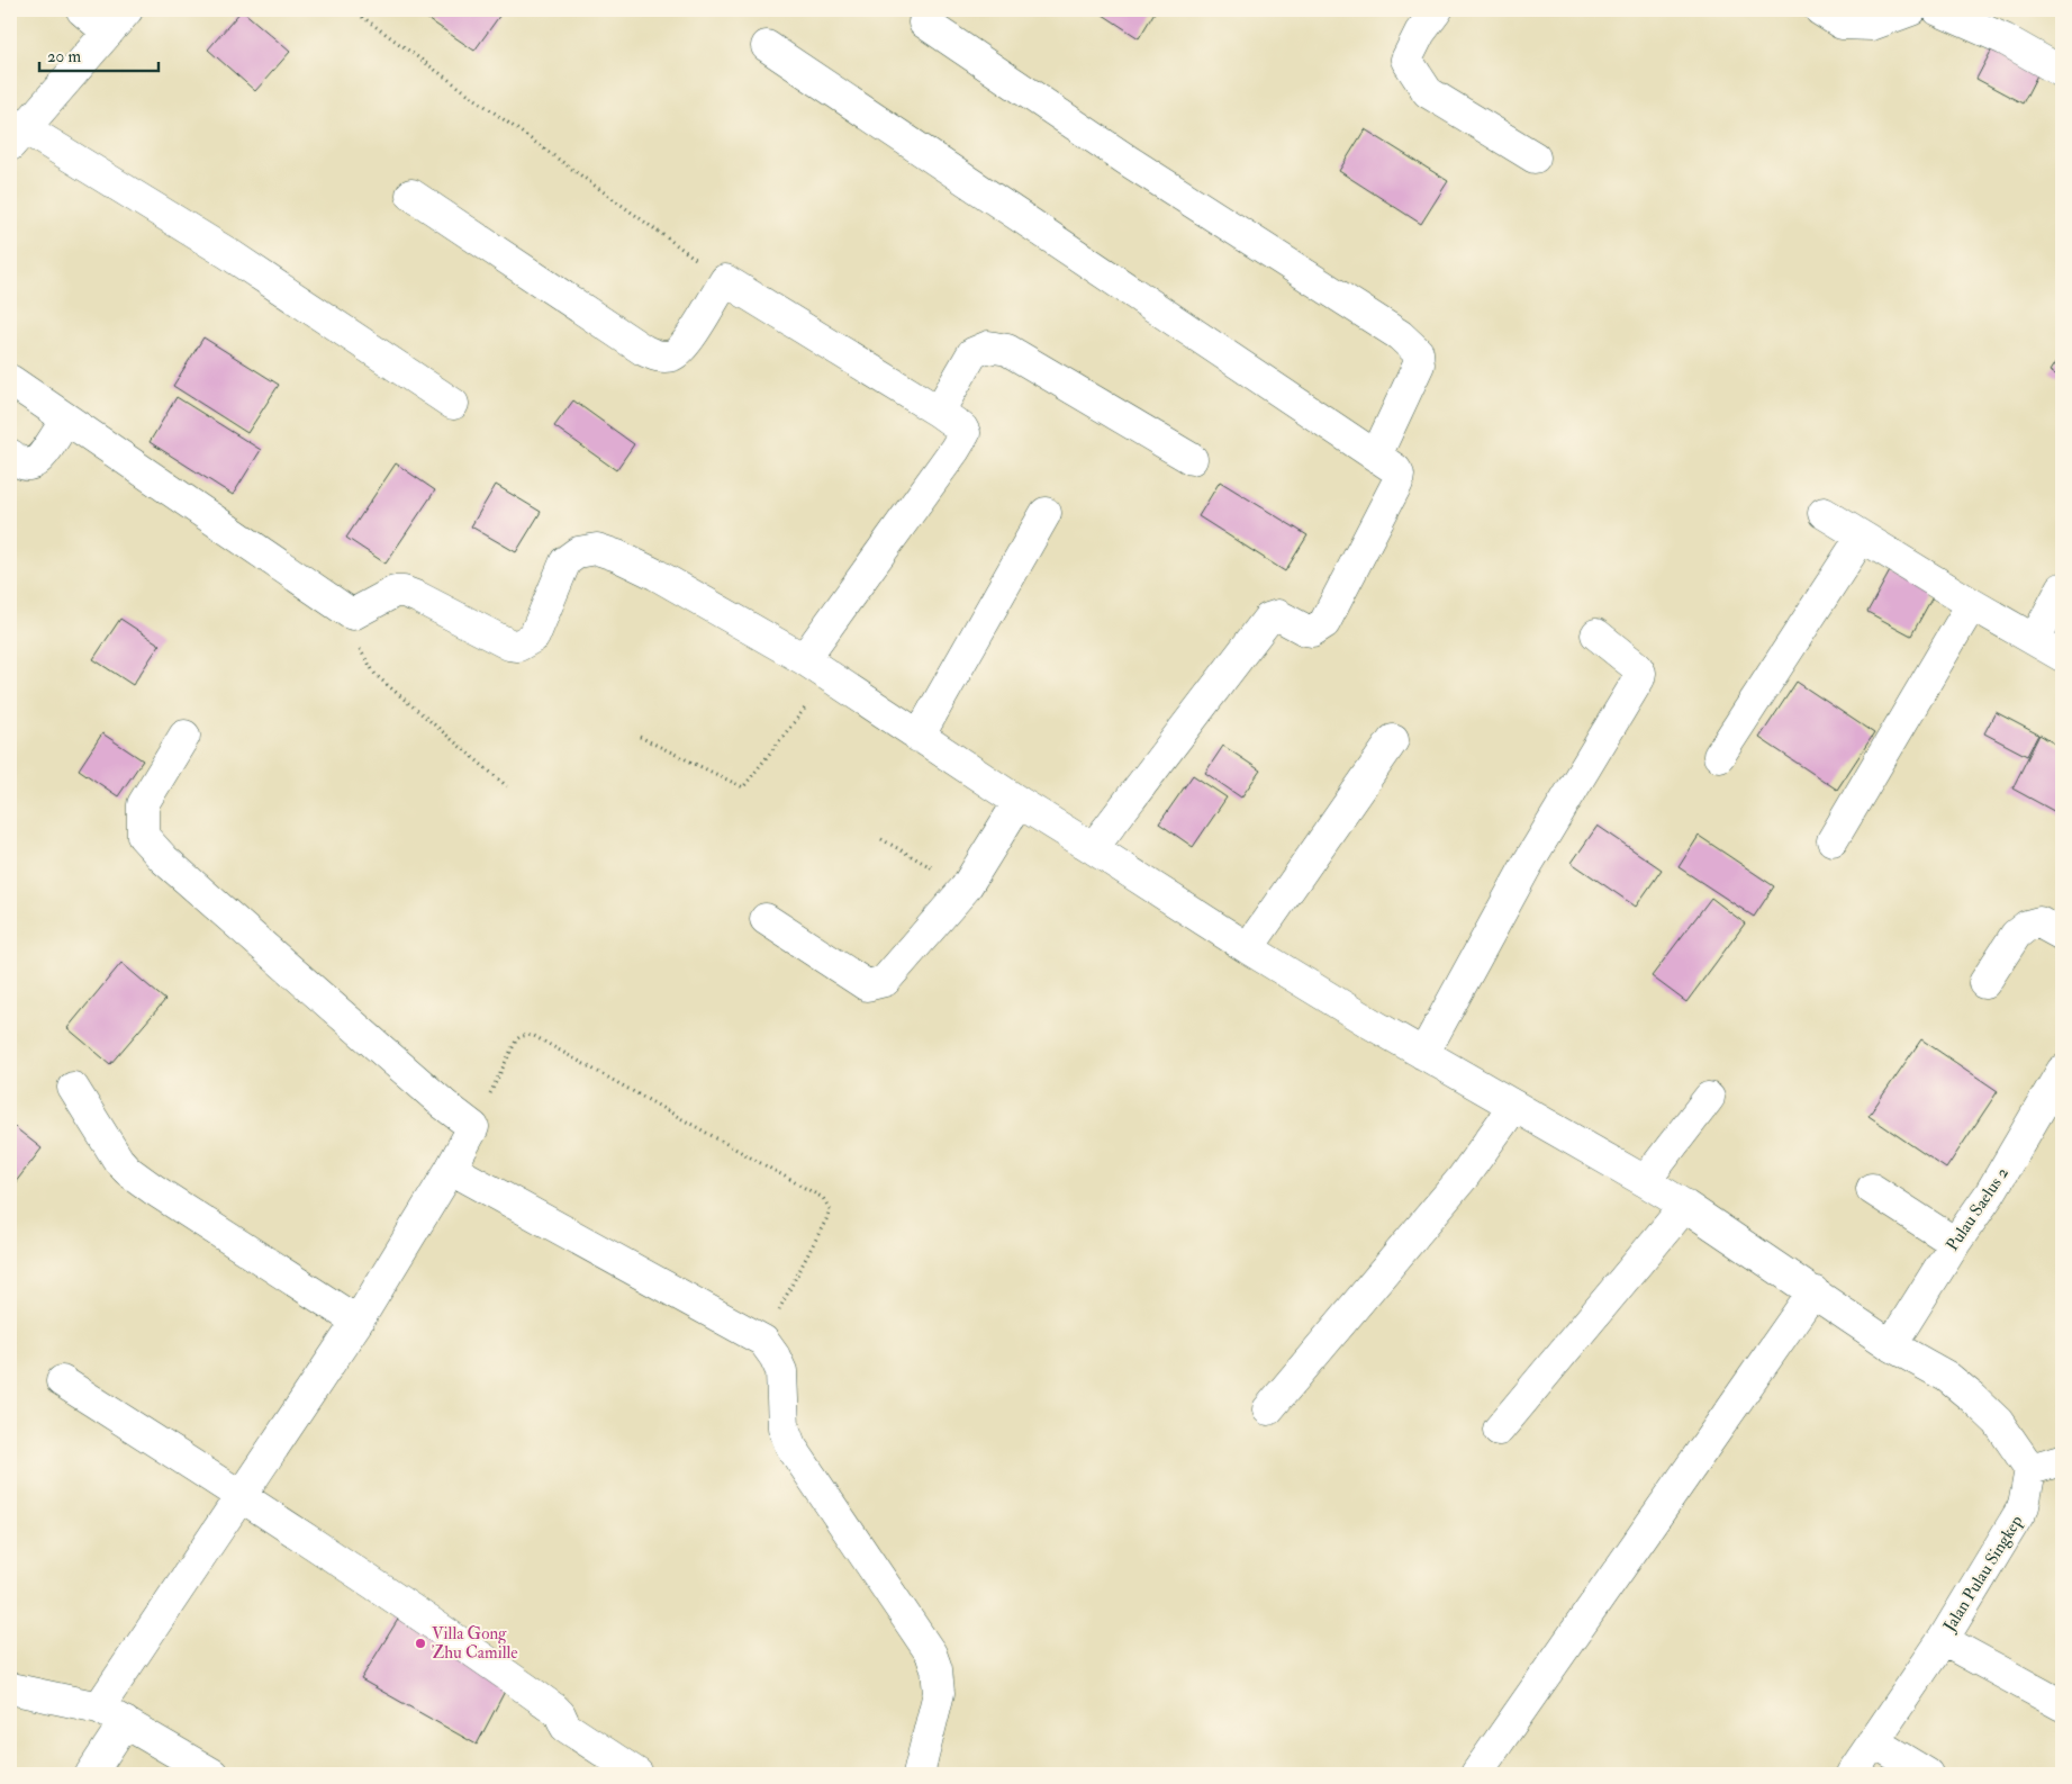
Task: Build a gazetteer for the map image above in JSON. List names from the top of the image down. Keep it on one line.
{"streets":{"street":["Pulau Saelus 2","Jalan Pulau Singkep"]},"places":["Villa Gong Zhu Camille"],"scale_bar":"20 m"}
